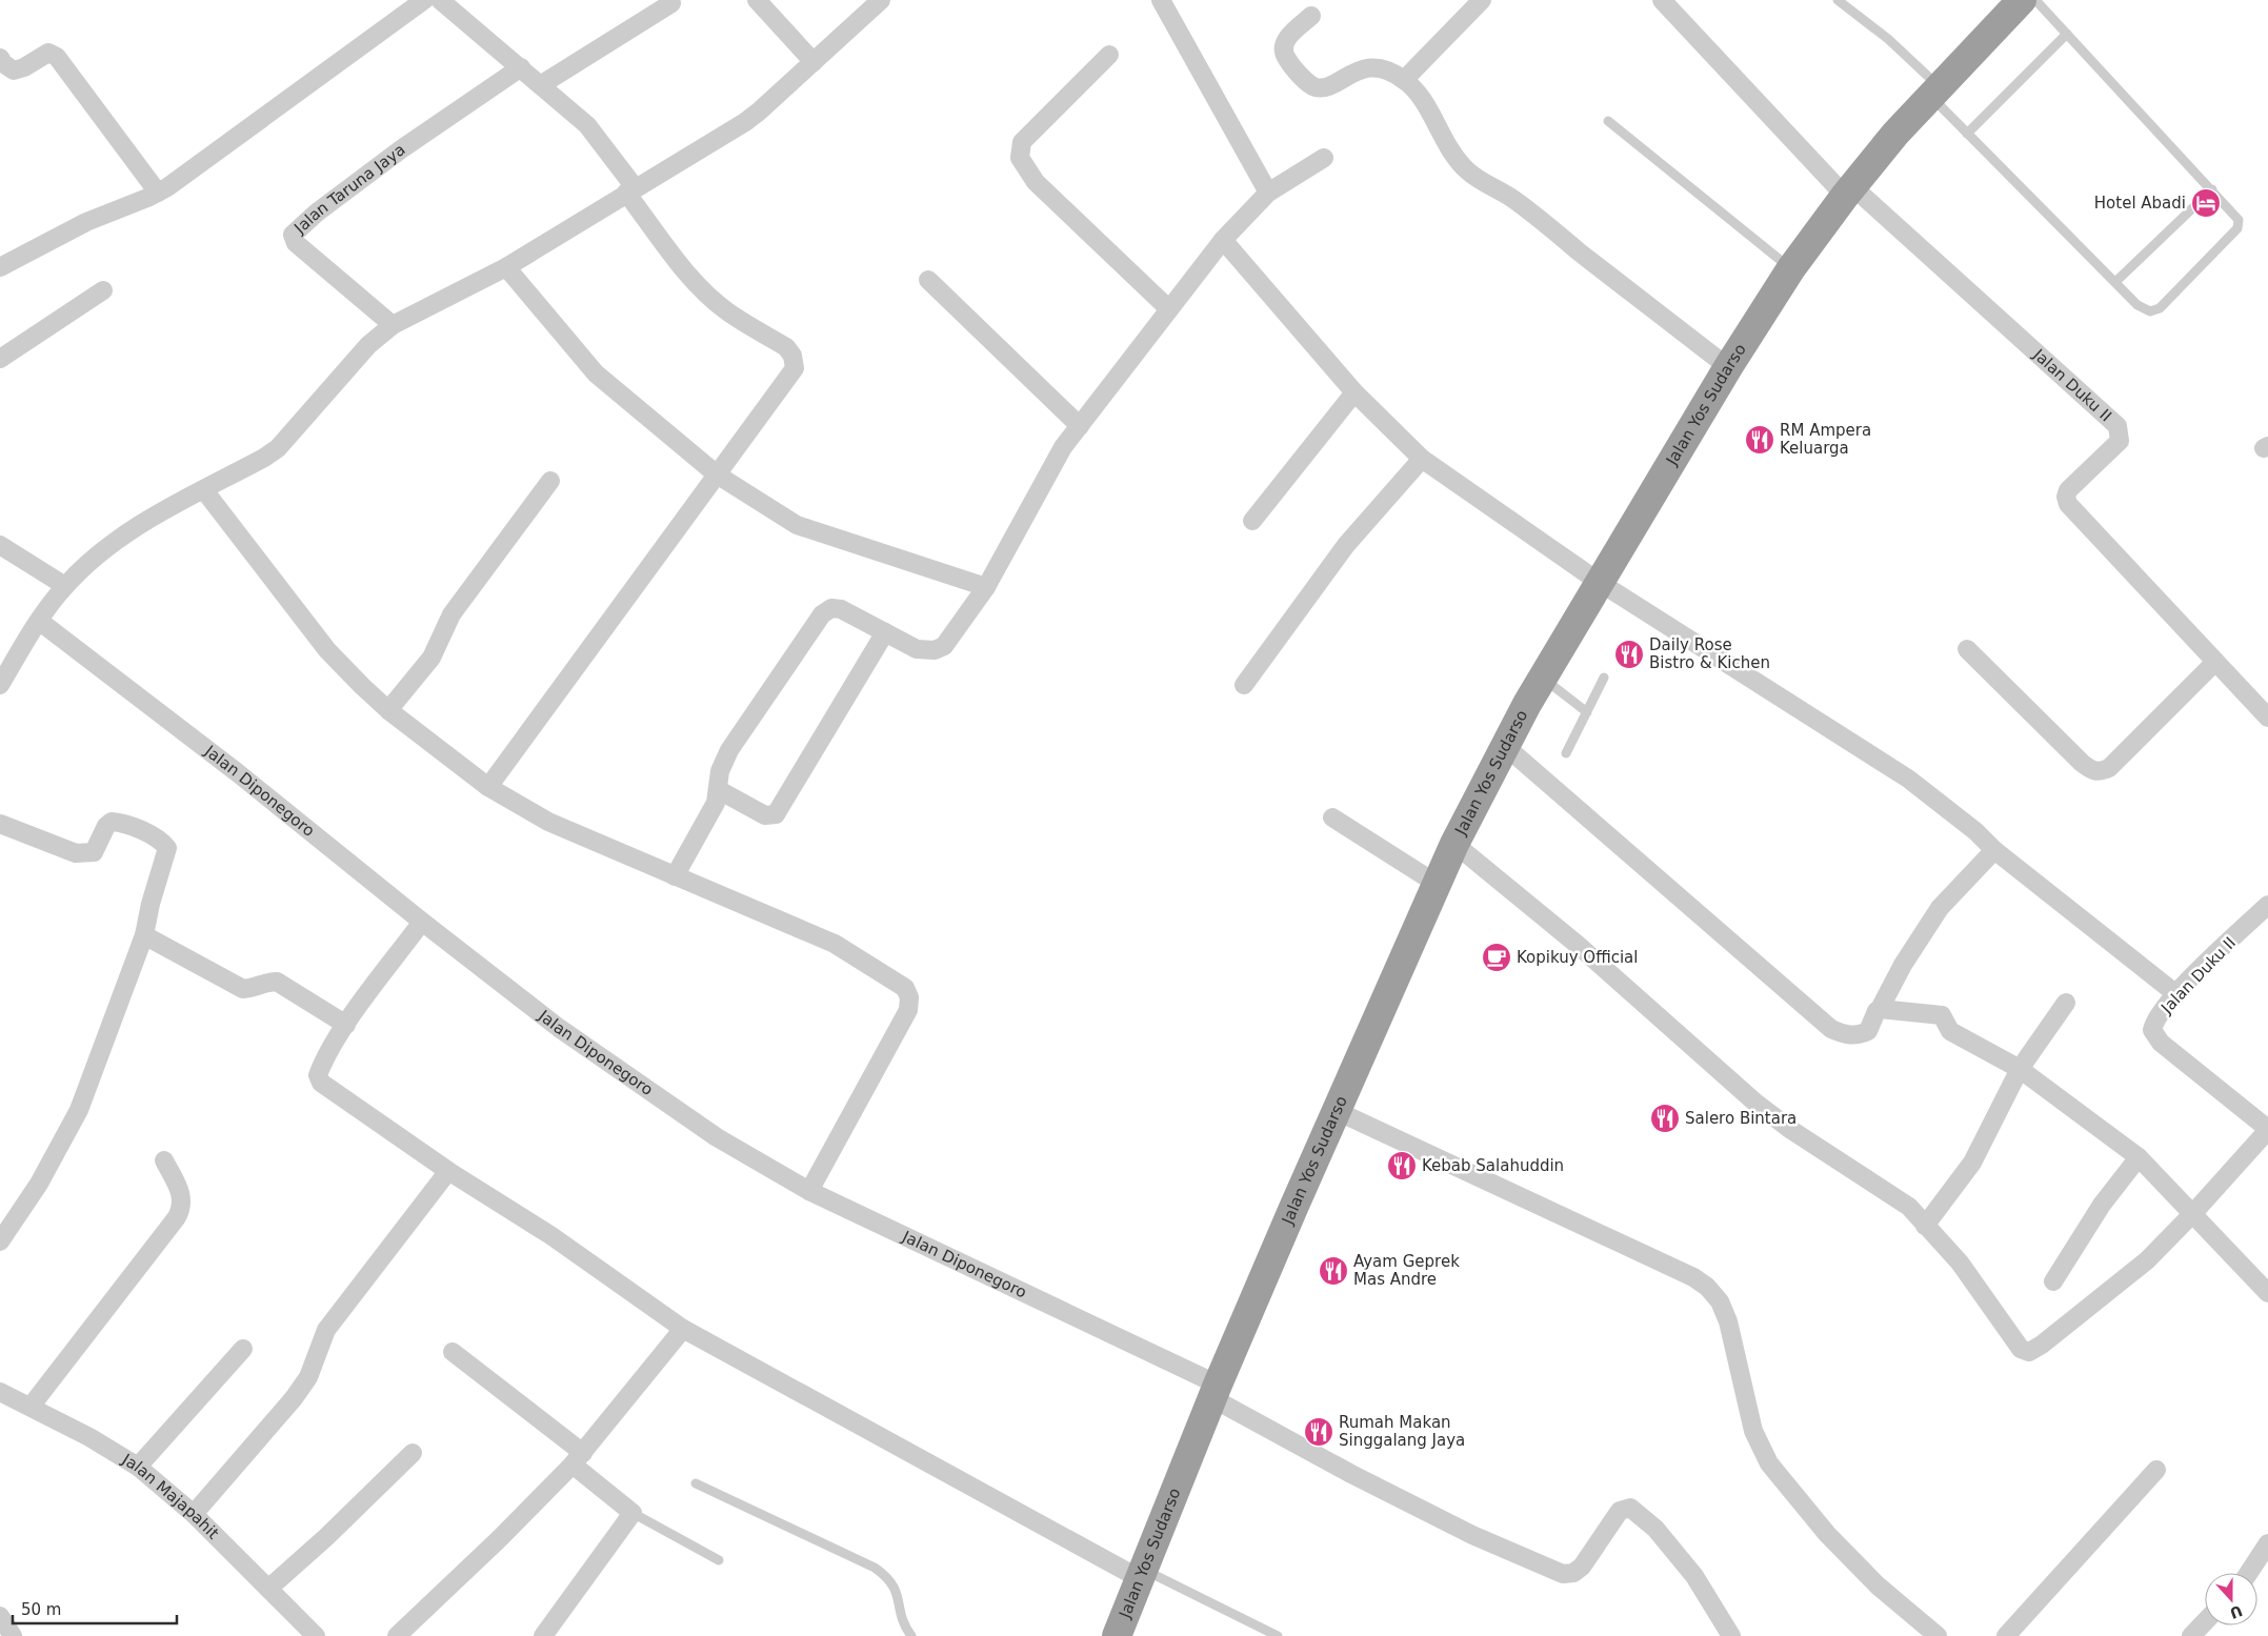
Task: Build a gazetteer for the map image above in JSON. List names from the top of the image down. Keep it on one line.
{"streets":{"highway":["Jalan Yos Sudarso"],"street":["Jalan Taruna Jaya","Jalan Duku II","Jalan Diponegoro","Jalan Majapahit"]},"crossings":[["Jalan Duku II","Jalan Yos Sudarso"],["Jalan Yos Sudarso","Jalan Diponegoro"]],"places":{"hotel":["Hotel Abadi"],"restaurant":["RM Ampera Keluarga","Daily Rose Bistro & Kichen","Salero Bintara","Kebab Salahuddin","Ayam Geprek Mas Andre","Rumah Makan Singgalang Jaya"],"cafe":["Kopikuy Official"]},"scale_bar":"50 m","north":"bottom"}
